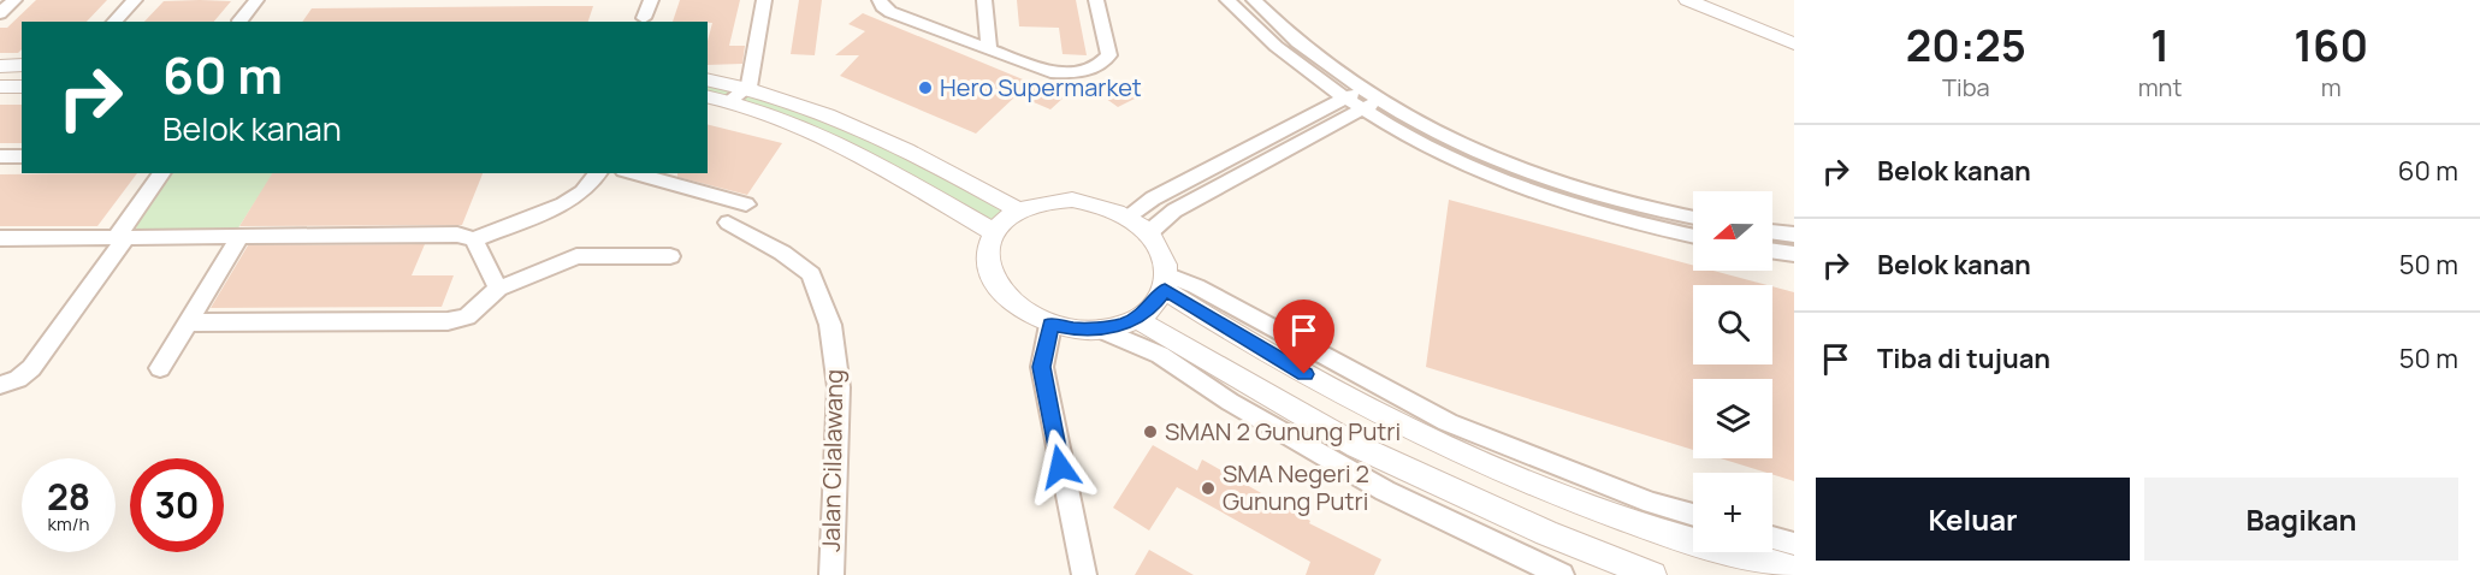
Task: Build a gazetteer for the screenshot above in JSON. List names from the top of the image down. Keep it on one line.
{"streets":{"street":["Jalan Cilalawang"]},"places":["Hero Supermarket","SMAN 2 Gunung Putri","SMA Negeri 2 Gunung Putri"],"north":"left","page":{"eta":["20:25","Tiba","1","mnt","160","m"],"turn":["60 m","Belok kanan"],"list":[{"name":"Belok kanan","value":"60 m"},{"name":"Belok kanan","value":"50 m"},{"name":"Tiba di tujuan","value":"50 m"}],"map_buttons":"+","speed":"28 km/h","limit":"30","buttons":["Keluar","Bagikan"]}}
